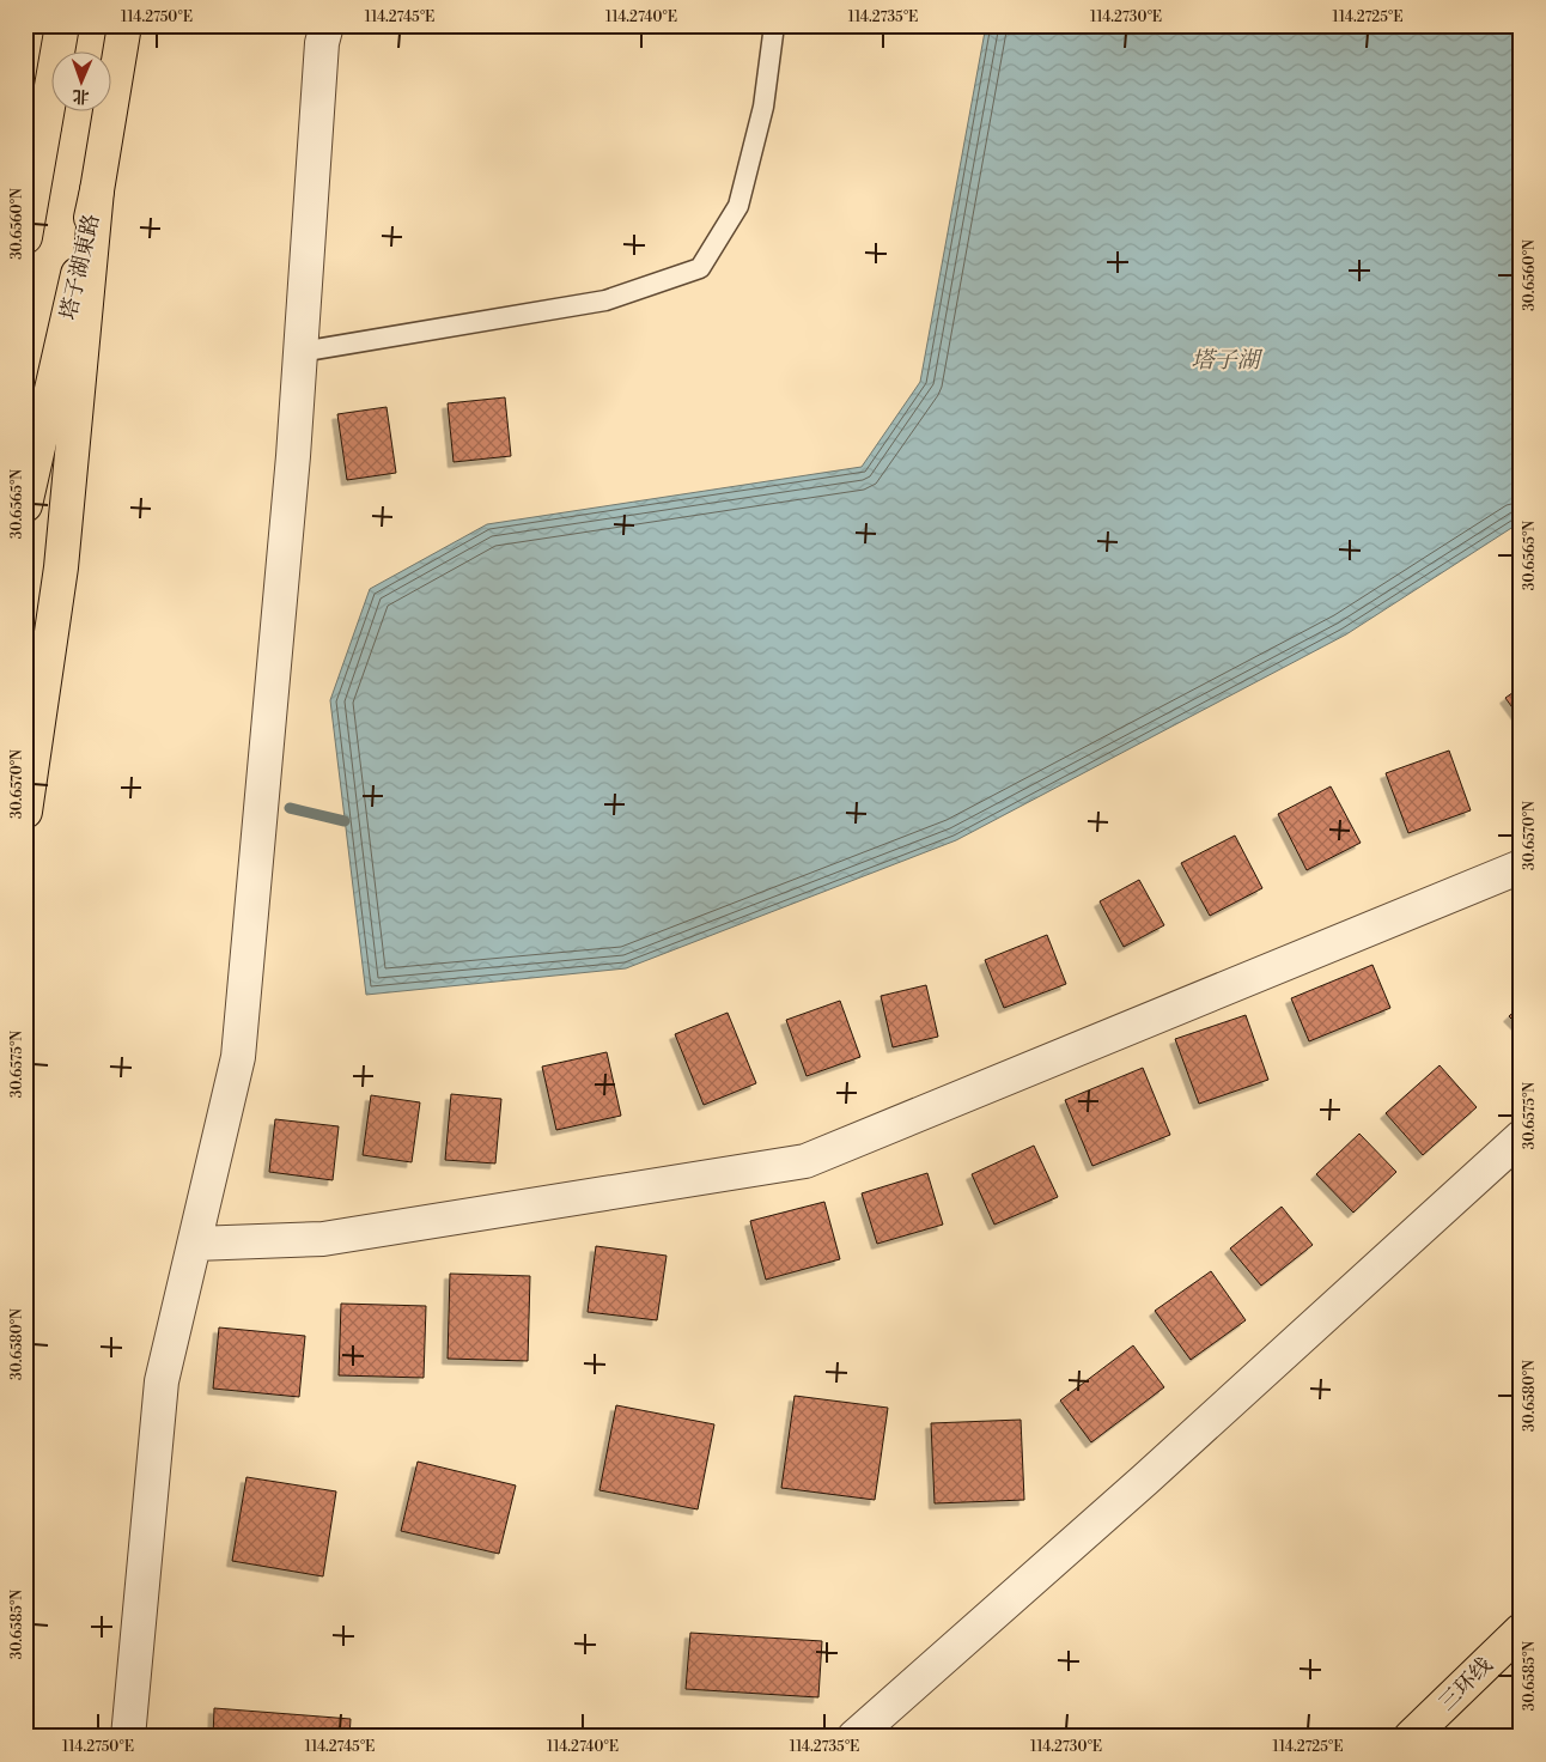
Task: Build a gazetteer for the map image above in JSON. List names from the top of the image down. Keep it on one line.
{"streets":{"main road":["塔子湖東路","三环线"]},"water":["塔子湖"],"north":"bottom","coordinates":["114.2750°E","114.2745°E","114.2740°E","114.2735°E","114.2730°E","114.2725°E","30.6560°N","30.6565°N","30.6570°N","30.6575°N","30.6580°N","30.6585°N"]}
